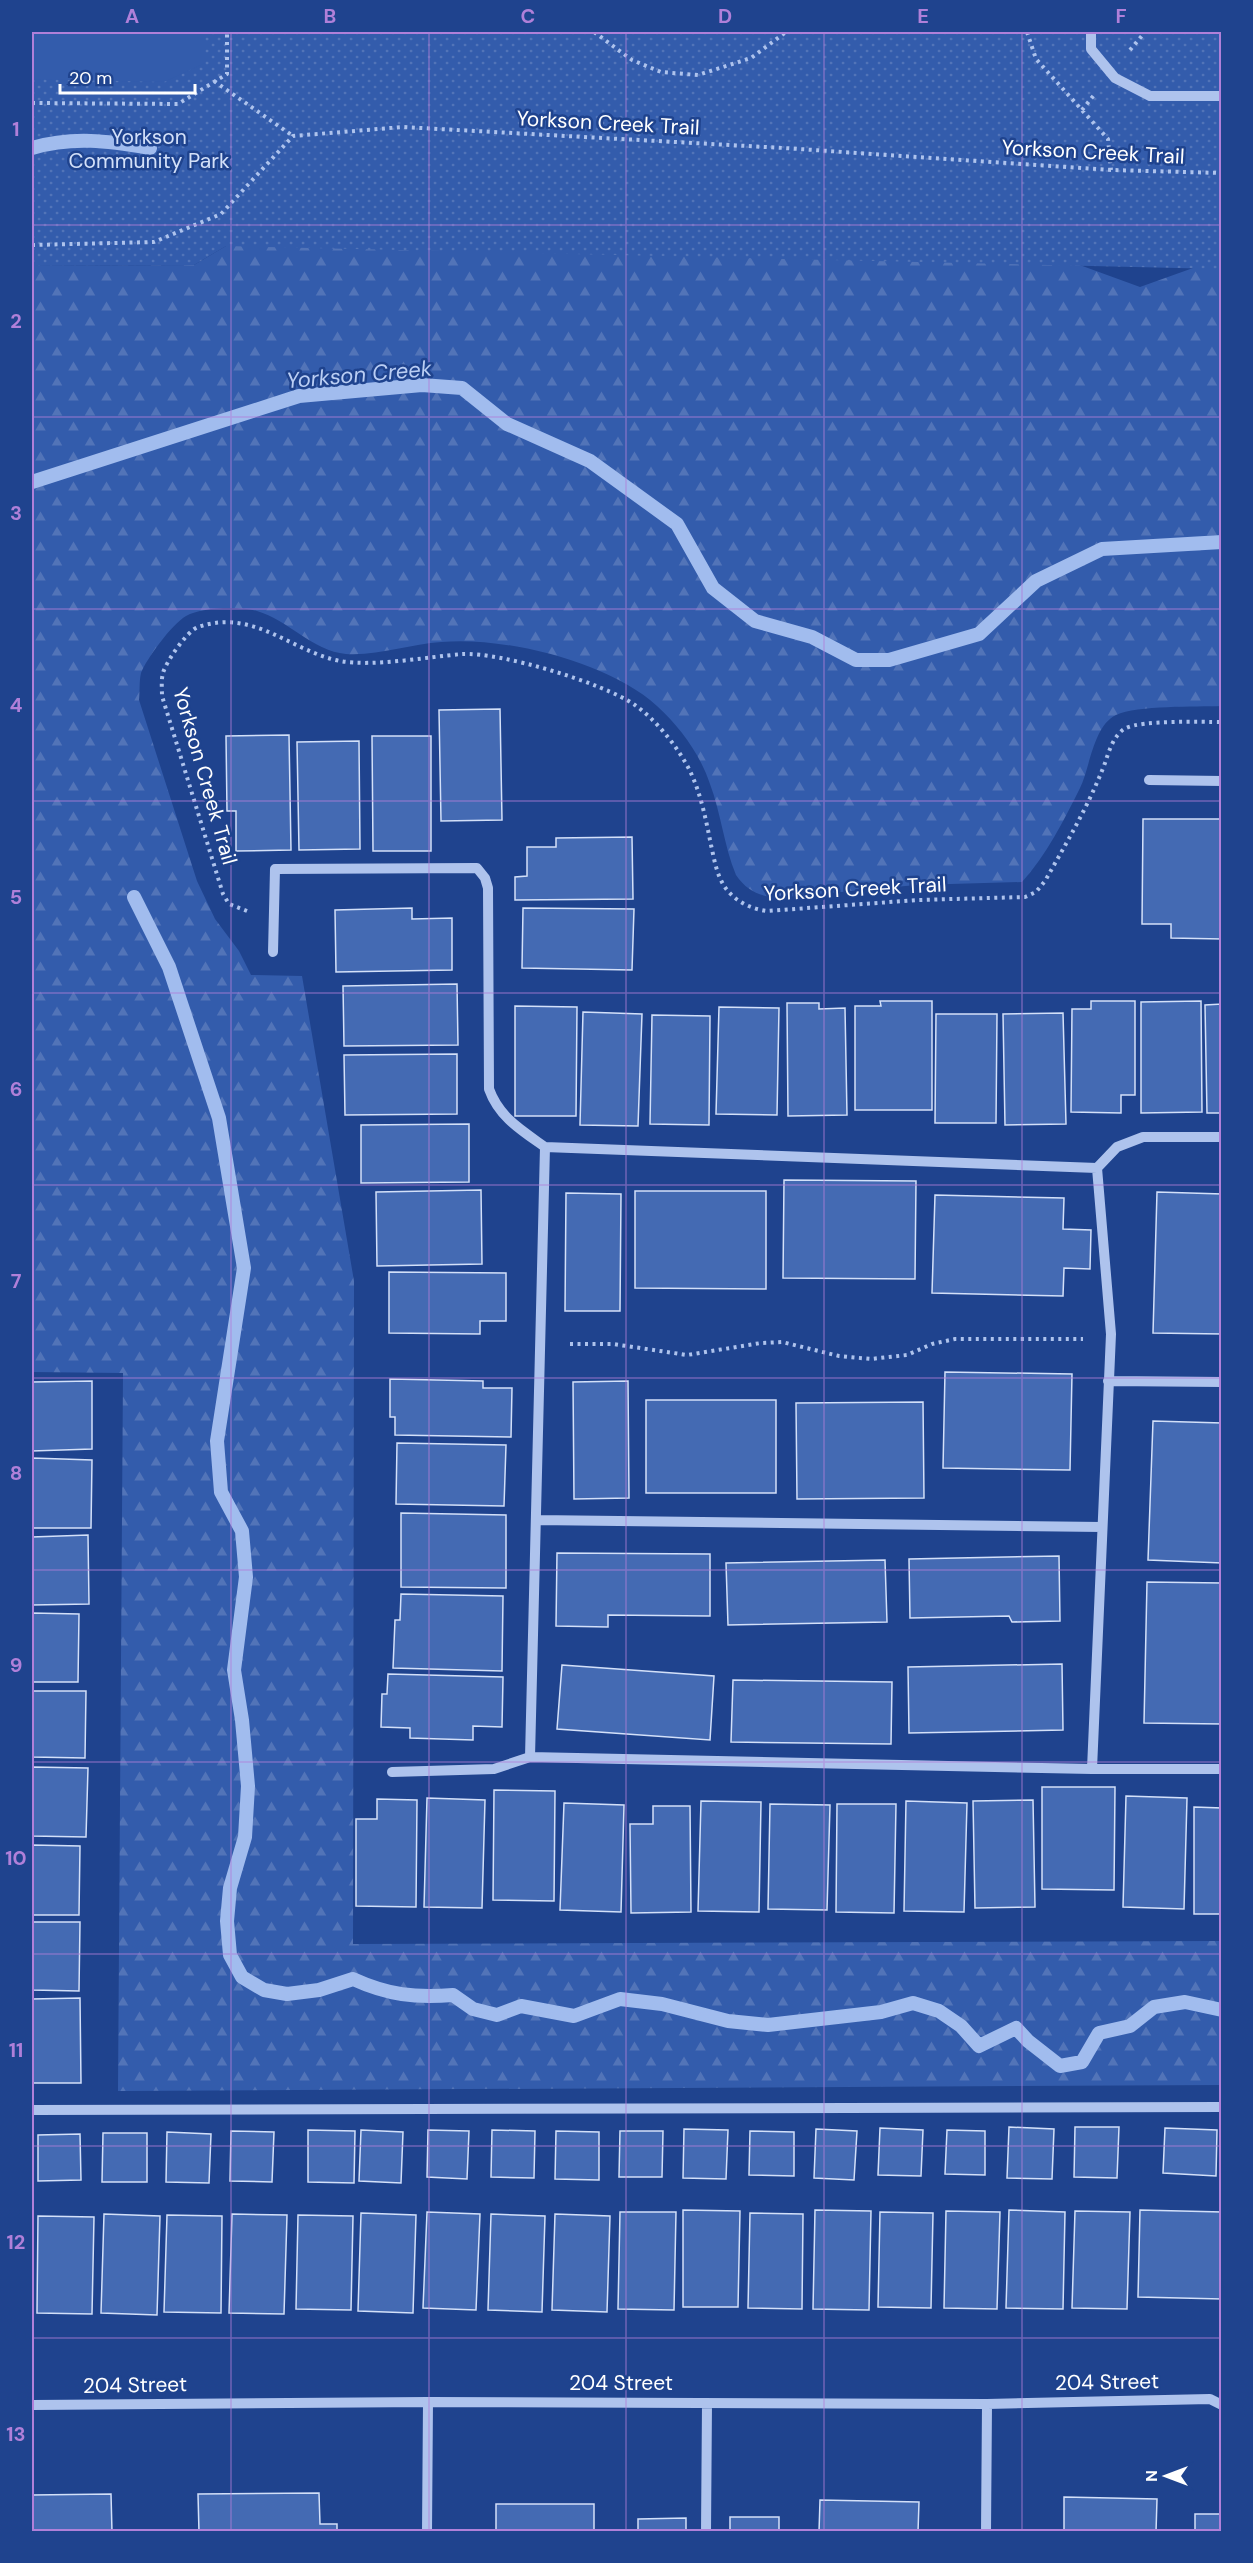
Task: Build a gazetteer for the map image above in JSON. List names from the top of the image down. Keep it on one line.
{"streets":{"street":["204 Street"],"path":["Yorkson Creek Trail"]},"water":["Yorkson Creek"],"parks":["Yorkson Community Park"],"scale_bar":"20 m","north":"left","grid":{"columns":["A","B","C","D","E","F"],"rows":["1","2","3","4","5","6","7","8","9","10","11","12","13"]}}
